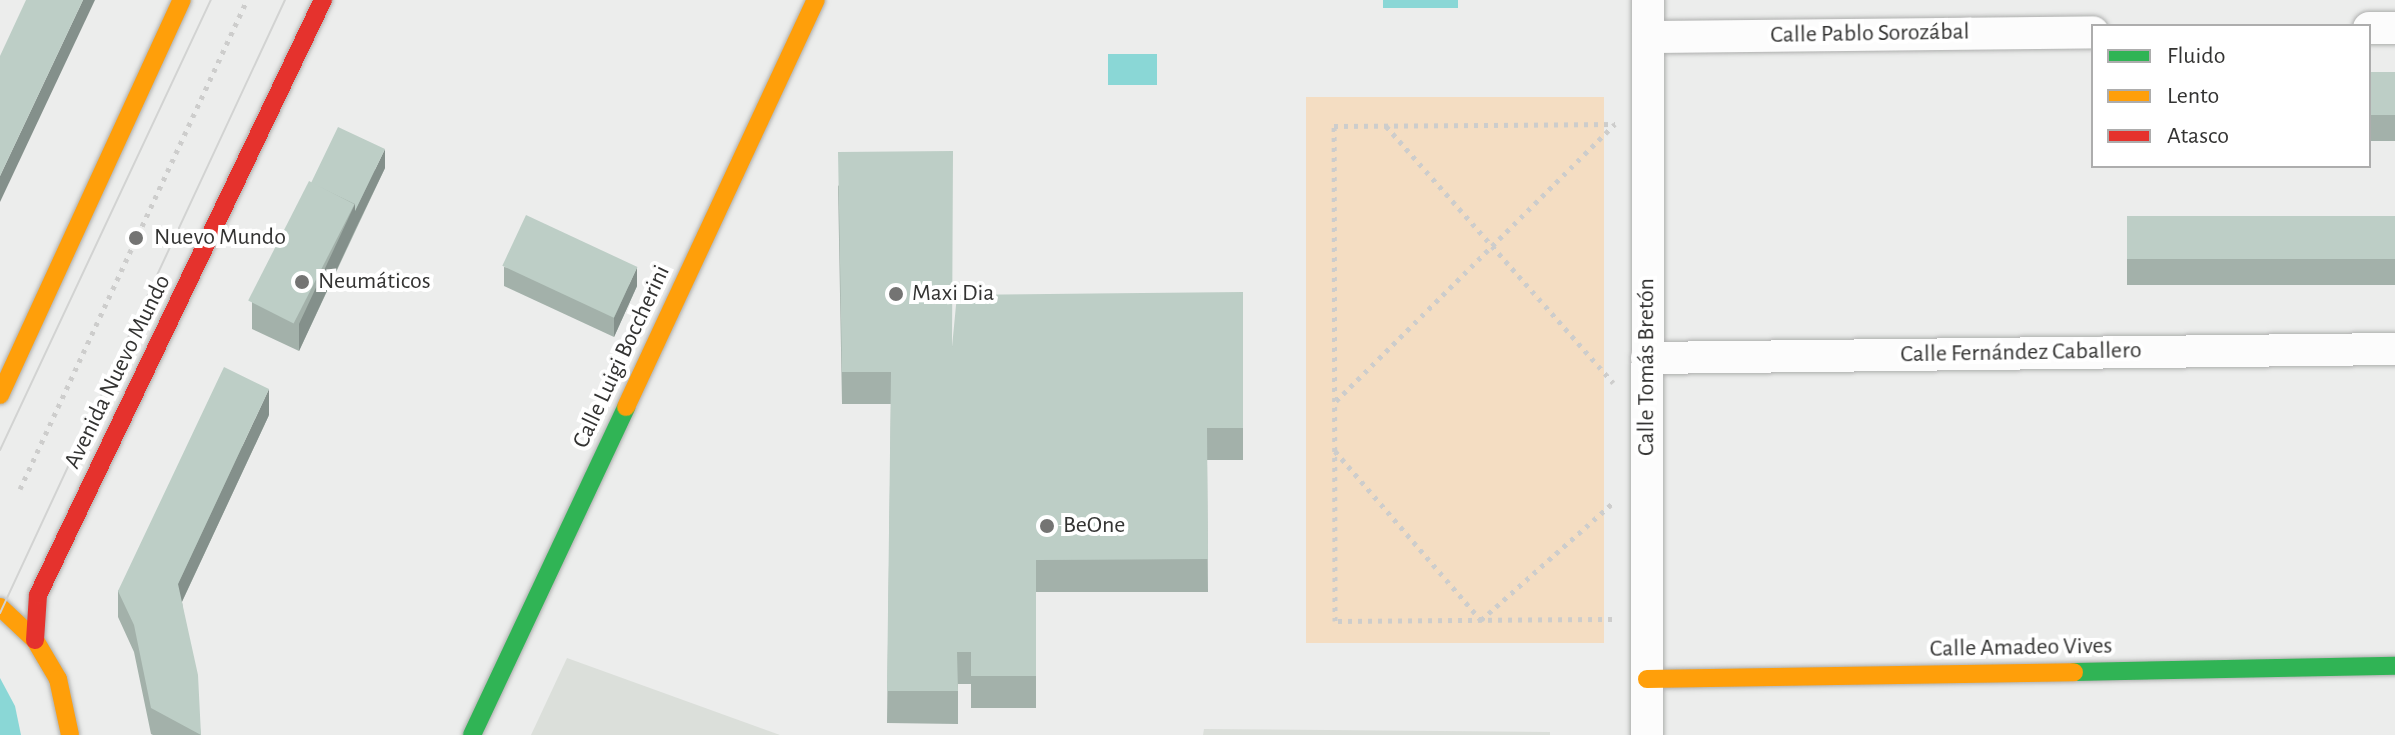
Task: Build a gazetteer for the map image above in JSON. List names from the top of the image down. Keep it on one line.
{"streets":{"street":["Calle Pablo Sorozábal","Calle Fernández Caballero","Calle Luigi Boccherini","Calle Tomás Bretón","Avenida Nuevo Mundo","Calle Amadeo Vives"]},"crossings":[["Calle Pablo Sorozábal","Calle Tomás Bretón"],["Calle Fernández Caballero","Calle Tomás Bretón"],["Calle Tomás Bretón","Calle Amadeo Vives"]],"places":["Nuevo Mundo","Neumáticos","Maxi Dia","BeOne"],"legend":["Fluido","Lento","Atasco"]}
